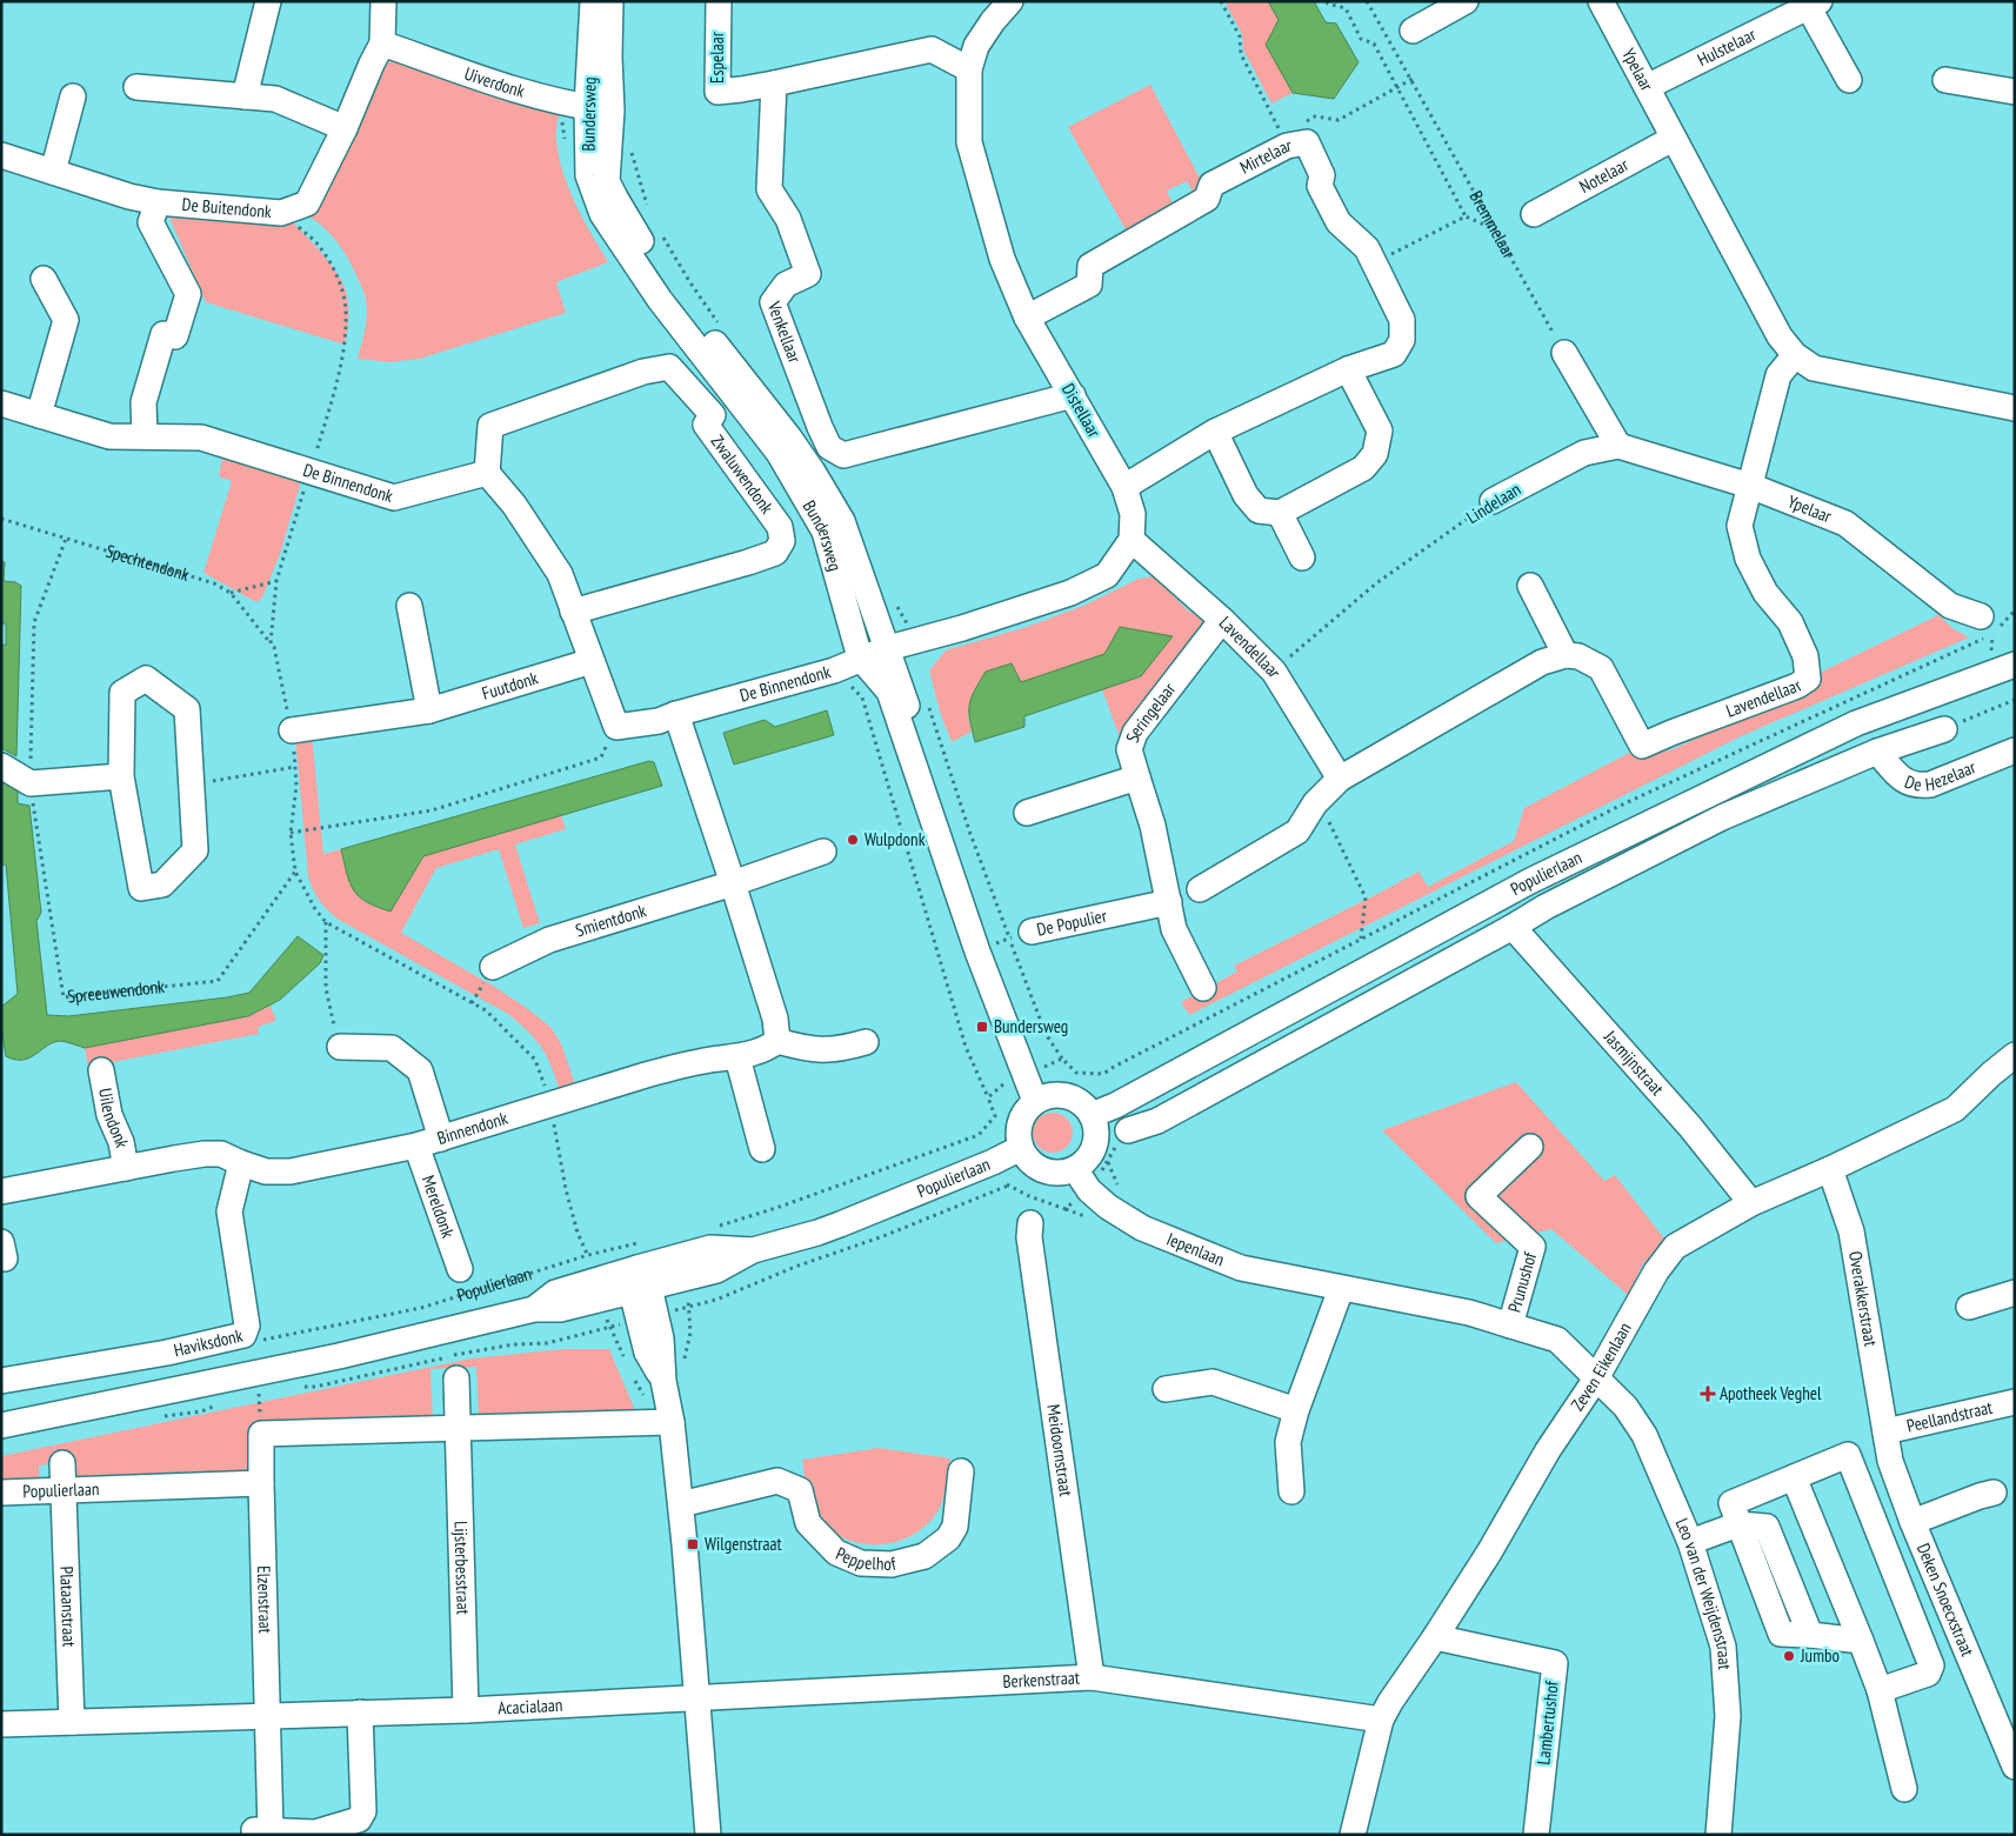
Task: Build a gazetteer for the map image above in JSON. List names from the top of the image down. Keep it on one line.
{"streets":{"street":["Hulstelaar","Espelaar","Ypelaar","Uiverdonk","Bundersweg","Mirtelaar","Notelaar","De Buitendonk","Venkellaar","Distellaar","Zwaluwendonk","De Binnendonk","Lindelaan","Lavendellaar","Fuutdonk","Seringelaar","De Hezelaar","Populierlaan","Smientdonk","De Populier","Jasmijnstraat","Uilendonk","Binnendonk","Mereldonk","Iepenlaan","Prunushof","Overakkerstraat","Haviksdonk","Zeven Eikenlaan","Peellandstraat","Meidoornstraat","Peppelhof","Lijsterbesstraat","Leo van der Weijdenstraat","Elzenstraat","Deken Snoecxstraat","Plataanstraat","Berkenstraat","Acacialaan","Lambertushof"],"path":["Bremmelaar","Spechtendonk","Spreeuwendonk"]},"crossings":[["Hulstelaar","Ypelaar"],["Espelaar","Venkellaar"],["Ypelaar","Notelaar"],["Ypelaar","Lindelaan"],["Ypelaar","Lavendellaar"],["Uiverdonk","Bundersweg"],["Uiverdonk","De Buitendonk"],["Bundersweg","De Binnendonk"],["Bundersweg","Populierlaan"],["Bundersweg","De Populier"],["Bundersweg","Iepenlaan"],["Mirtelaar","Distellaar"],["Venkellaar","Distellaar"],["Distellaar","Lavendellaar"],["Zwaluwendonk","De Binnendonk"],["Lindelaan","Lavendellaar"],["Spechtendonk","Spreeuwendonk"],["Lavendellaar","Seringelaar"],["De Hezelaar","Populierlaan"],["Populierlaan","Jasmijnstraat"],["Populierlaan","Iepenlaan"],["Populierlaan","Elzenstraat"],["Populierlaan","Plataanstraat"],["Jasmijnstraat","Zeven Eikenlaan"],["Uilendonk","Binnendonk"],["Binnendonk","Mereldonk"],["Binnendonk","Haviksdonk"],["Iepenlaan","Prunushof"],["Iepenlaan","Zeven Eikenlaan"],["Iepenlaan","Leo van der Weijdenstraat"],["Overakkerstraat","Zeven Eikenlaan"],["Overakkerstraat","Peellandstraat"],["Overakkerstraat","Deken Snoecxstraat"],["Zeven Eikenlaan","Leo van der Weijdenstraat"],["Zeven Eikenlaan","Berkenstraat"],["Zeven Eikenlaan","Lambertushof"],["Peellandstraat","Deken Snoecxstraat"],["Meidoornstraat","Berkenstraat"],["Lijsterbesstraat","Acacialaan"],["Elzenstraat","Acacialaan"],["Plataanstraat","Acacialaan"],["Berkenstraat","Acacialaan"]],"places":{"other":["Wulpdonk","Jumbo"],"transit":["Bundersweg","Wilgenstraat"],"health":["Apotheek Veghel"]}}
